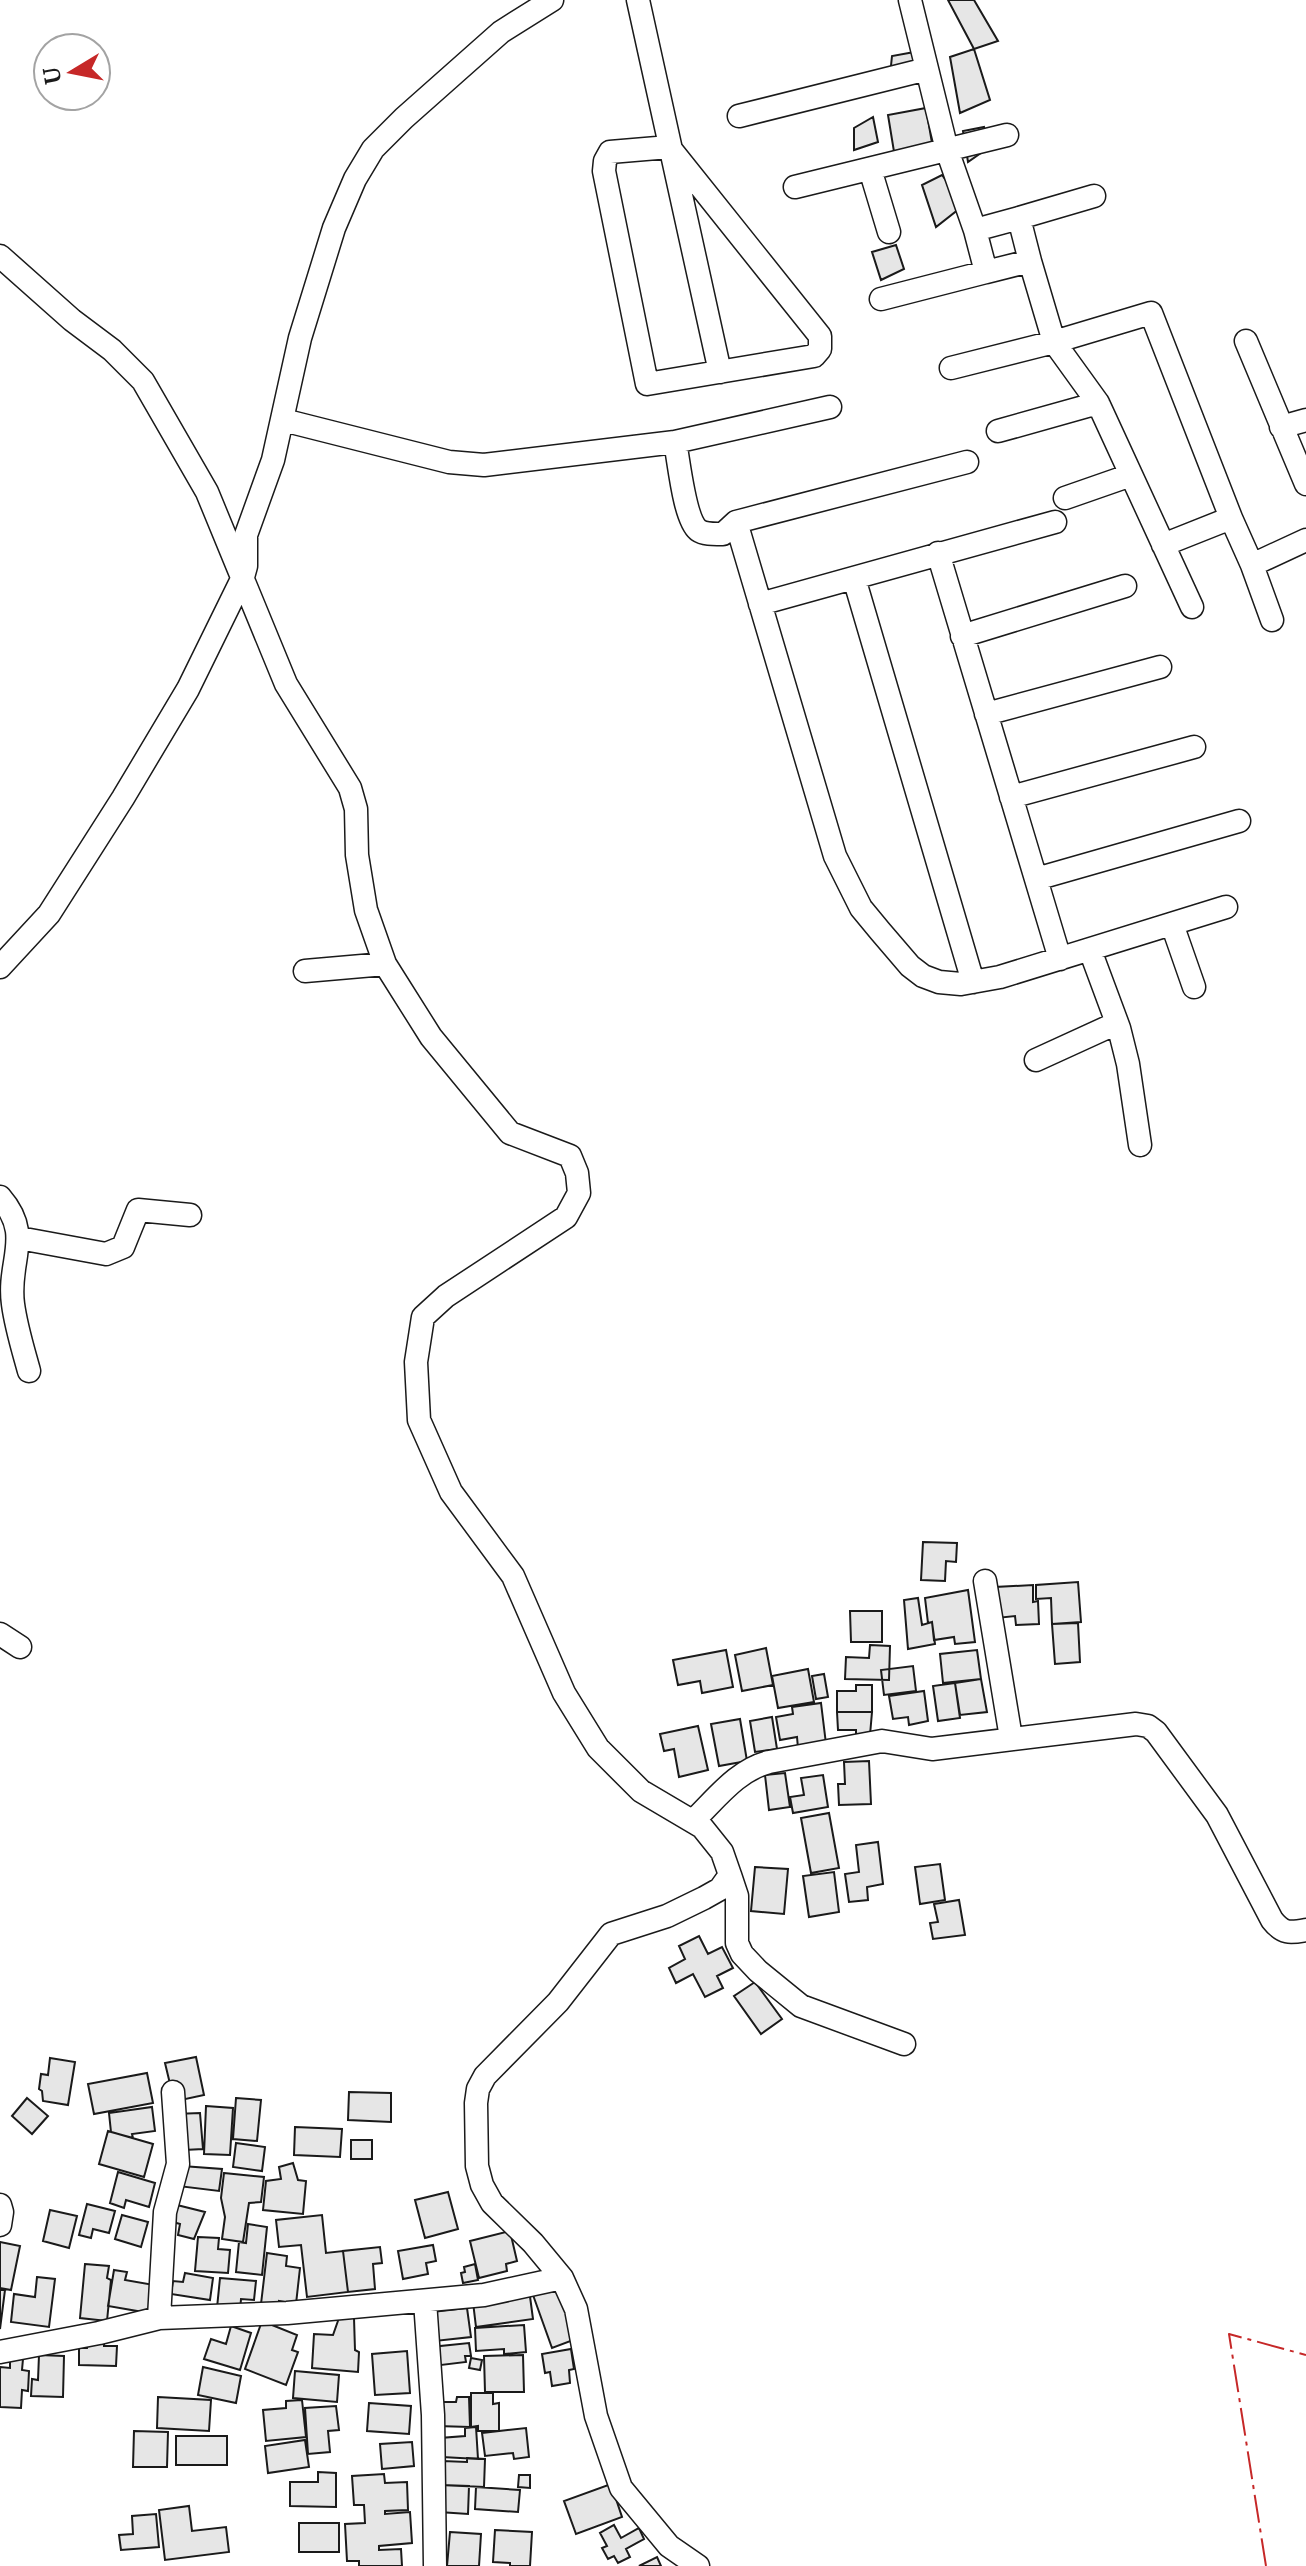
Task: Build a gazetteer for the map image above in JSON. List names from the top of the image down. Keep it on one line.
{"north":"left"}
